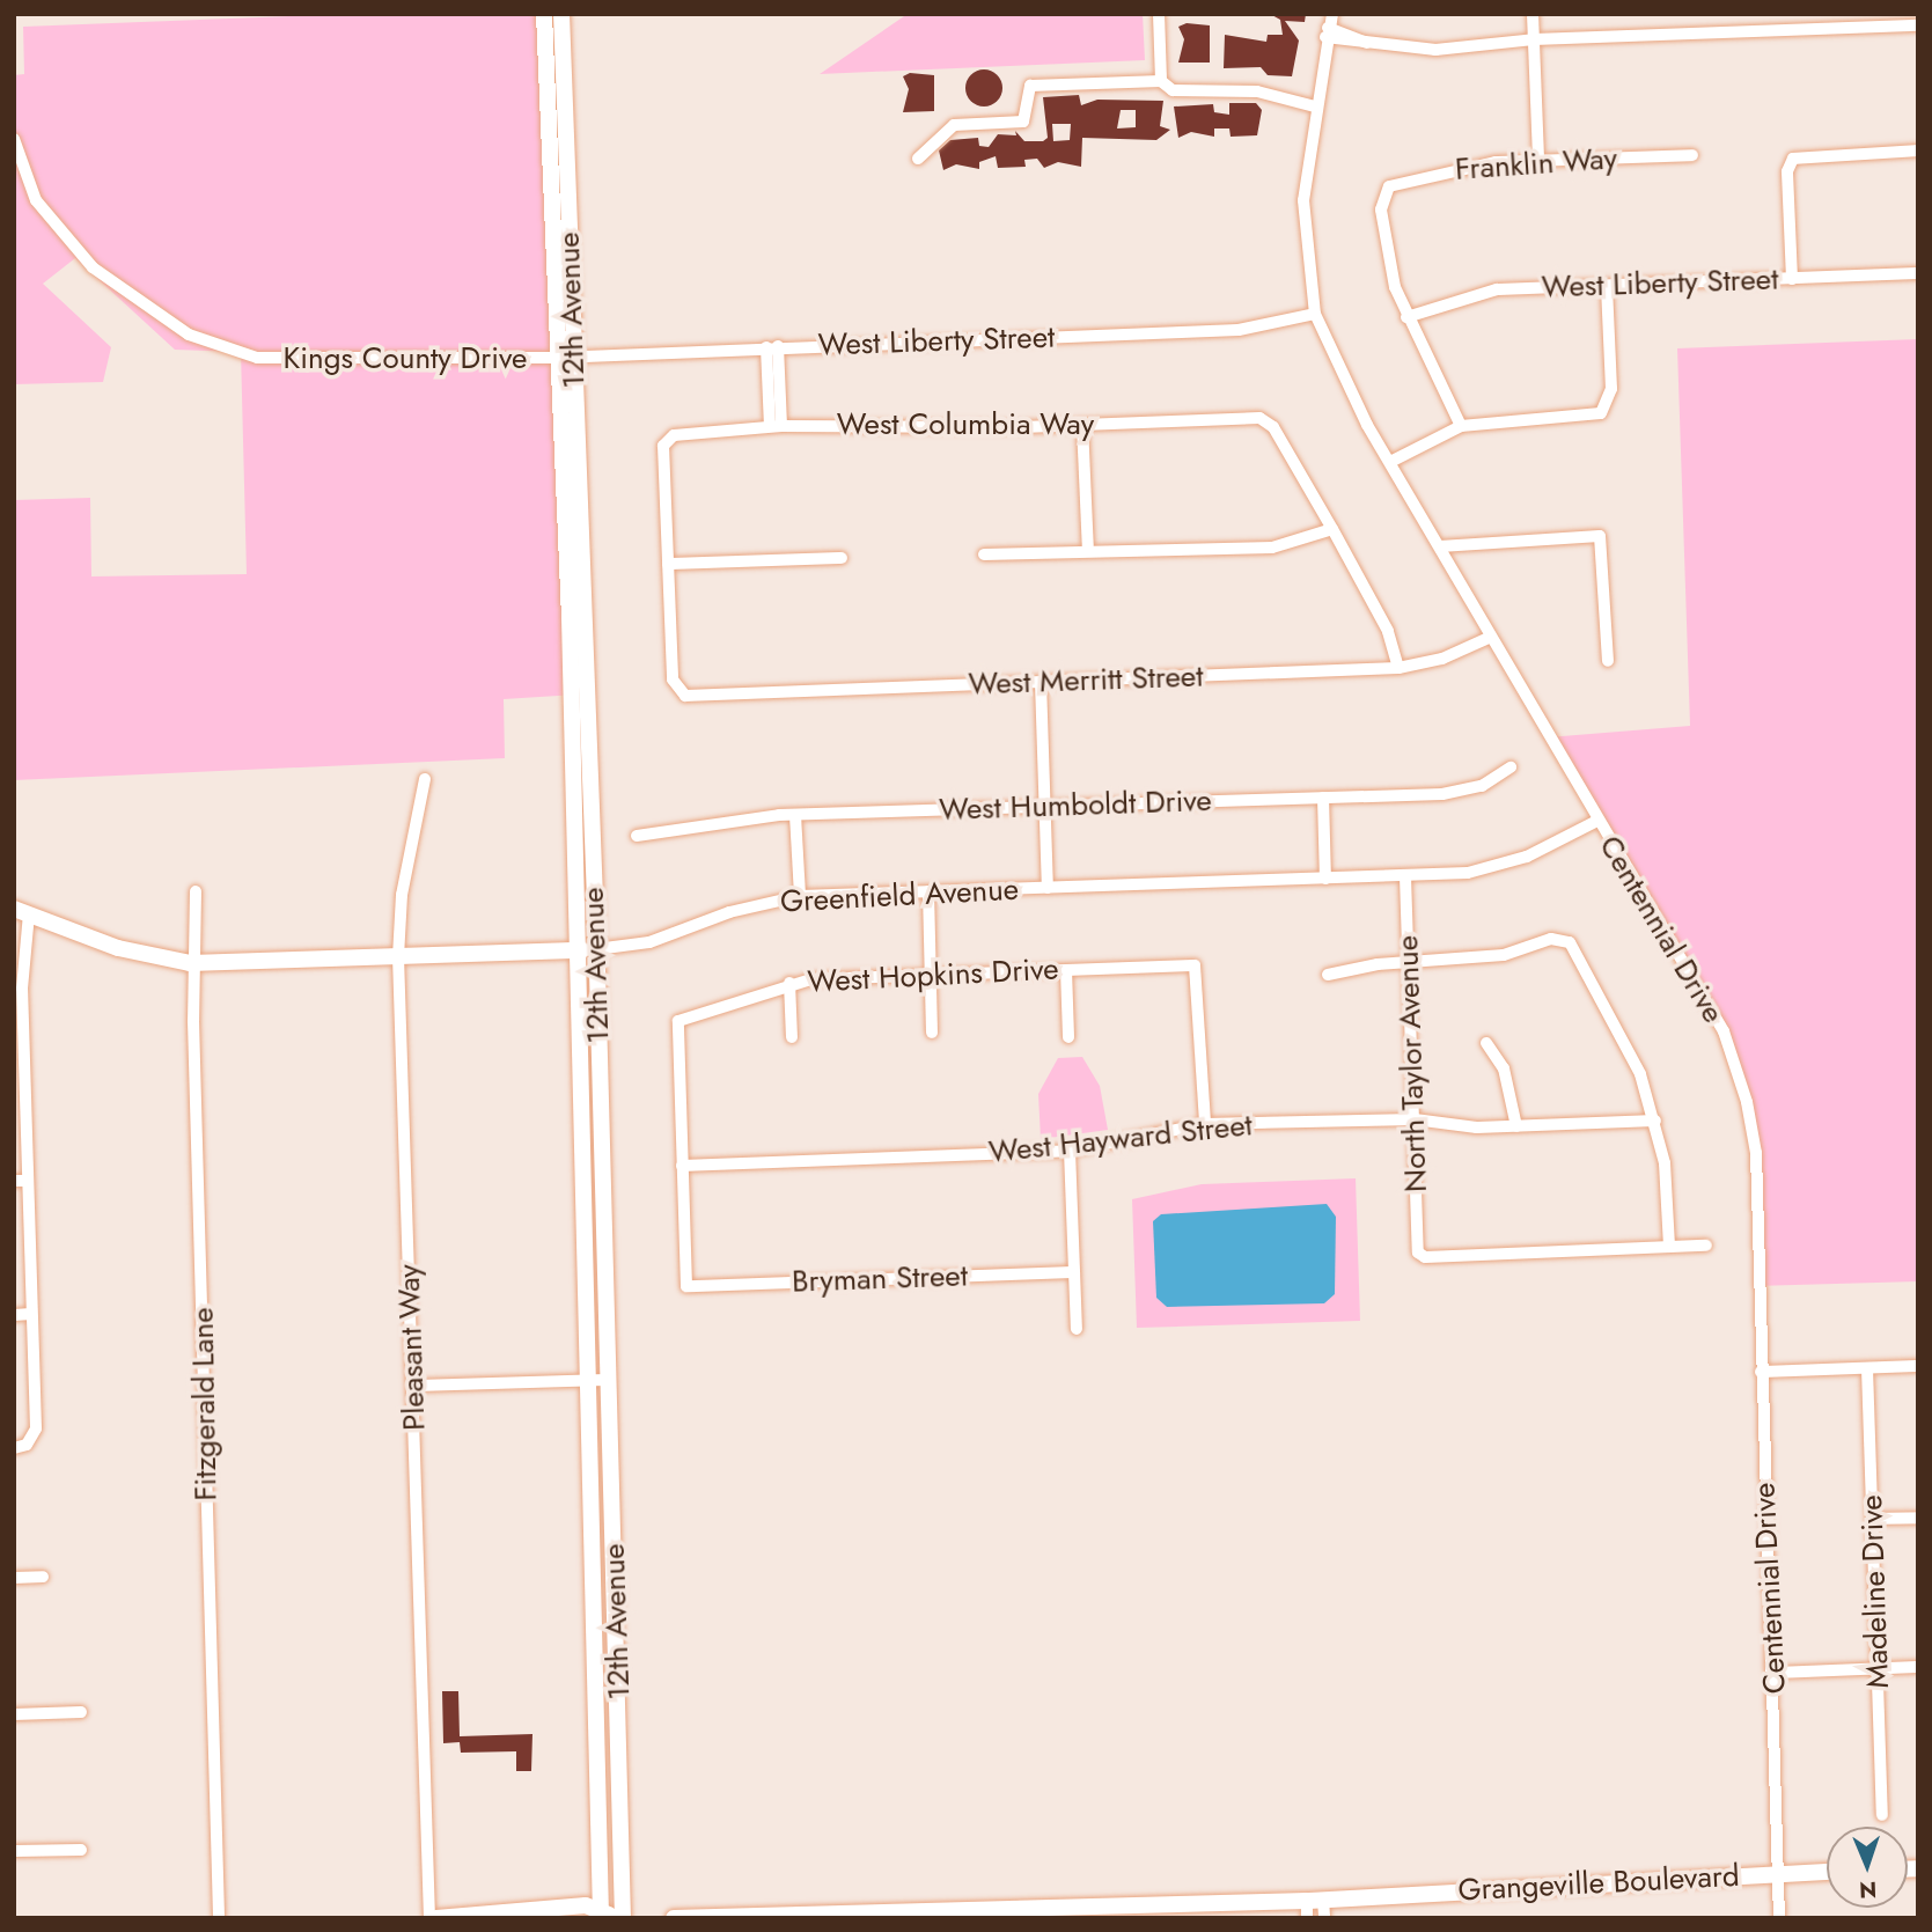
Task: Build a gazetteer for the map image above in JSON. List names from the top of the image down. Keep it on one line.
{"streets":{"main road":["12th Avenue","Greenfield Avenue","Grangeville Boulevard"],"street":["Franklin Way","West Liberty Street","Kings County Drive","West Columbia Way","West Merritt Street","West Humboldt Drive","Centennial Drive","West Hopkins Drive","North Taylor Avenue","West Hayward Street","Bryman Street","Pleasant Way","Fitzgerald Lane","Madeline Drive"]},"crossings":[["Franklin Way","West Liberty Street"],["West Liberty Street","12th Avenue"],["West Liberty Street","Kings County Drive"],["West Liberty Street","Centennial Drive"],["12th Avenue","Kings County Drive"],["12th Avenue","Greenfield Avenue"],["West Columbia Way","West Merritt Street"],["West Merritt Street","Centennial Drive"],["Greenfield Avenue","Centennial Drive"],["Greenfield Avenue","North Taylor Avenue"],["Greenfield Avenue","Pleasant Way"],["Greenfield Avenue","Fitzgerald Lane"],["Centennial Drive","Grangeville Boulevard"],["West Hopkins Drive","West Hayward Street"],["West Hopkins Drive","Bryman Street"],["North Taylor Avenue","West Hayward Street"],["West Hayward Street","Bryman Street"]],"north":"bottom"}
